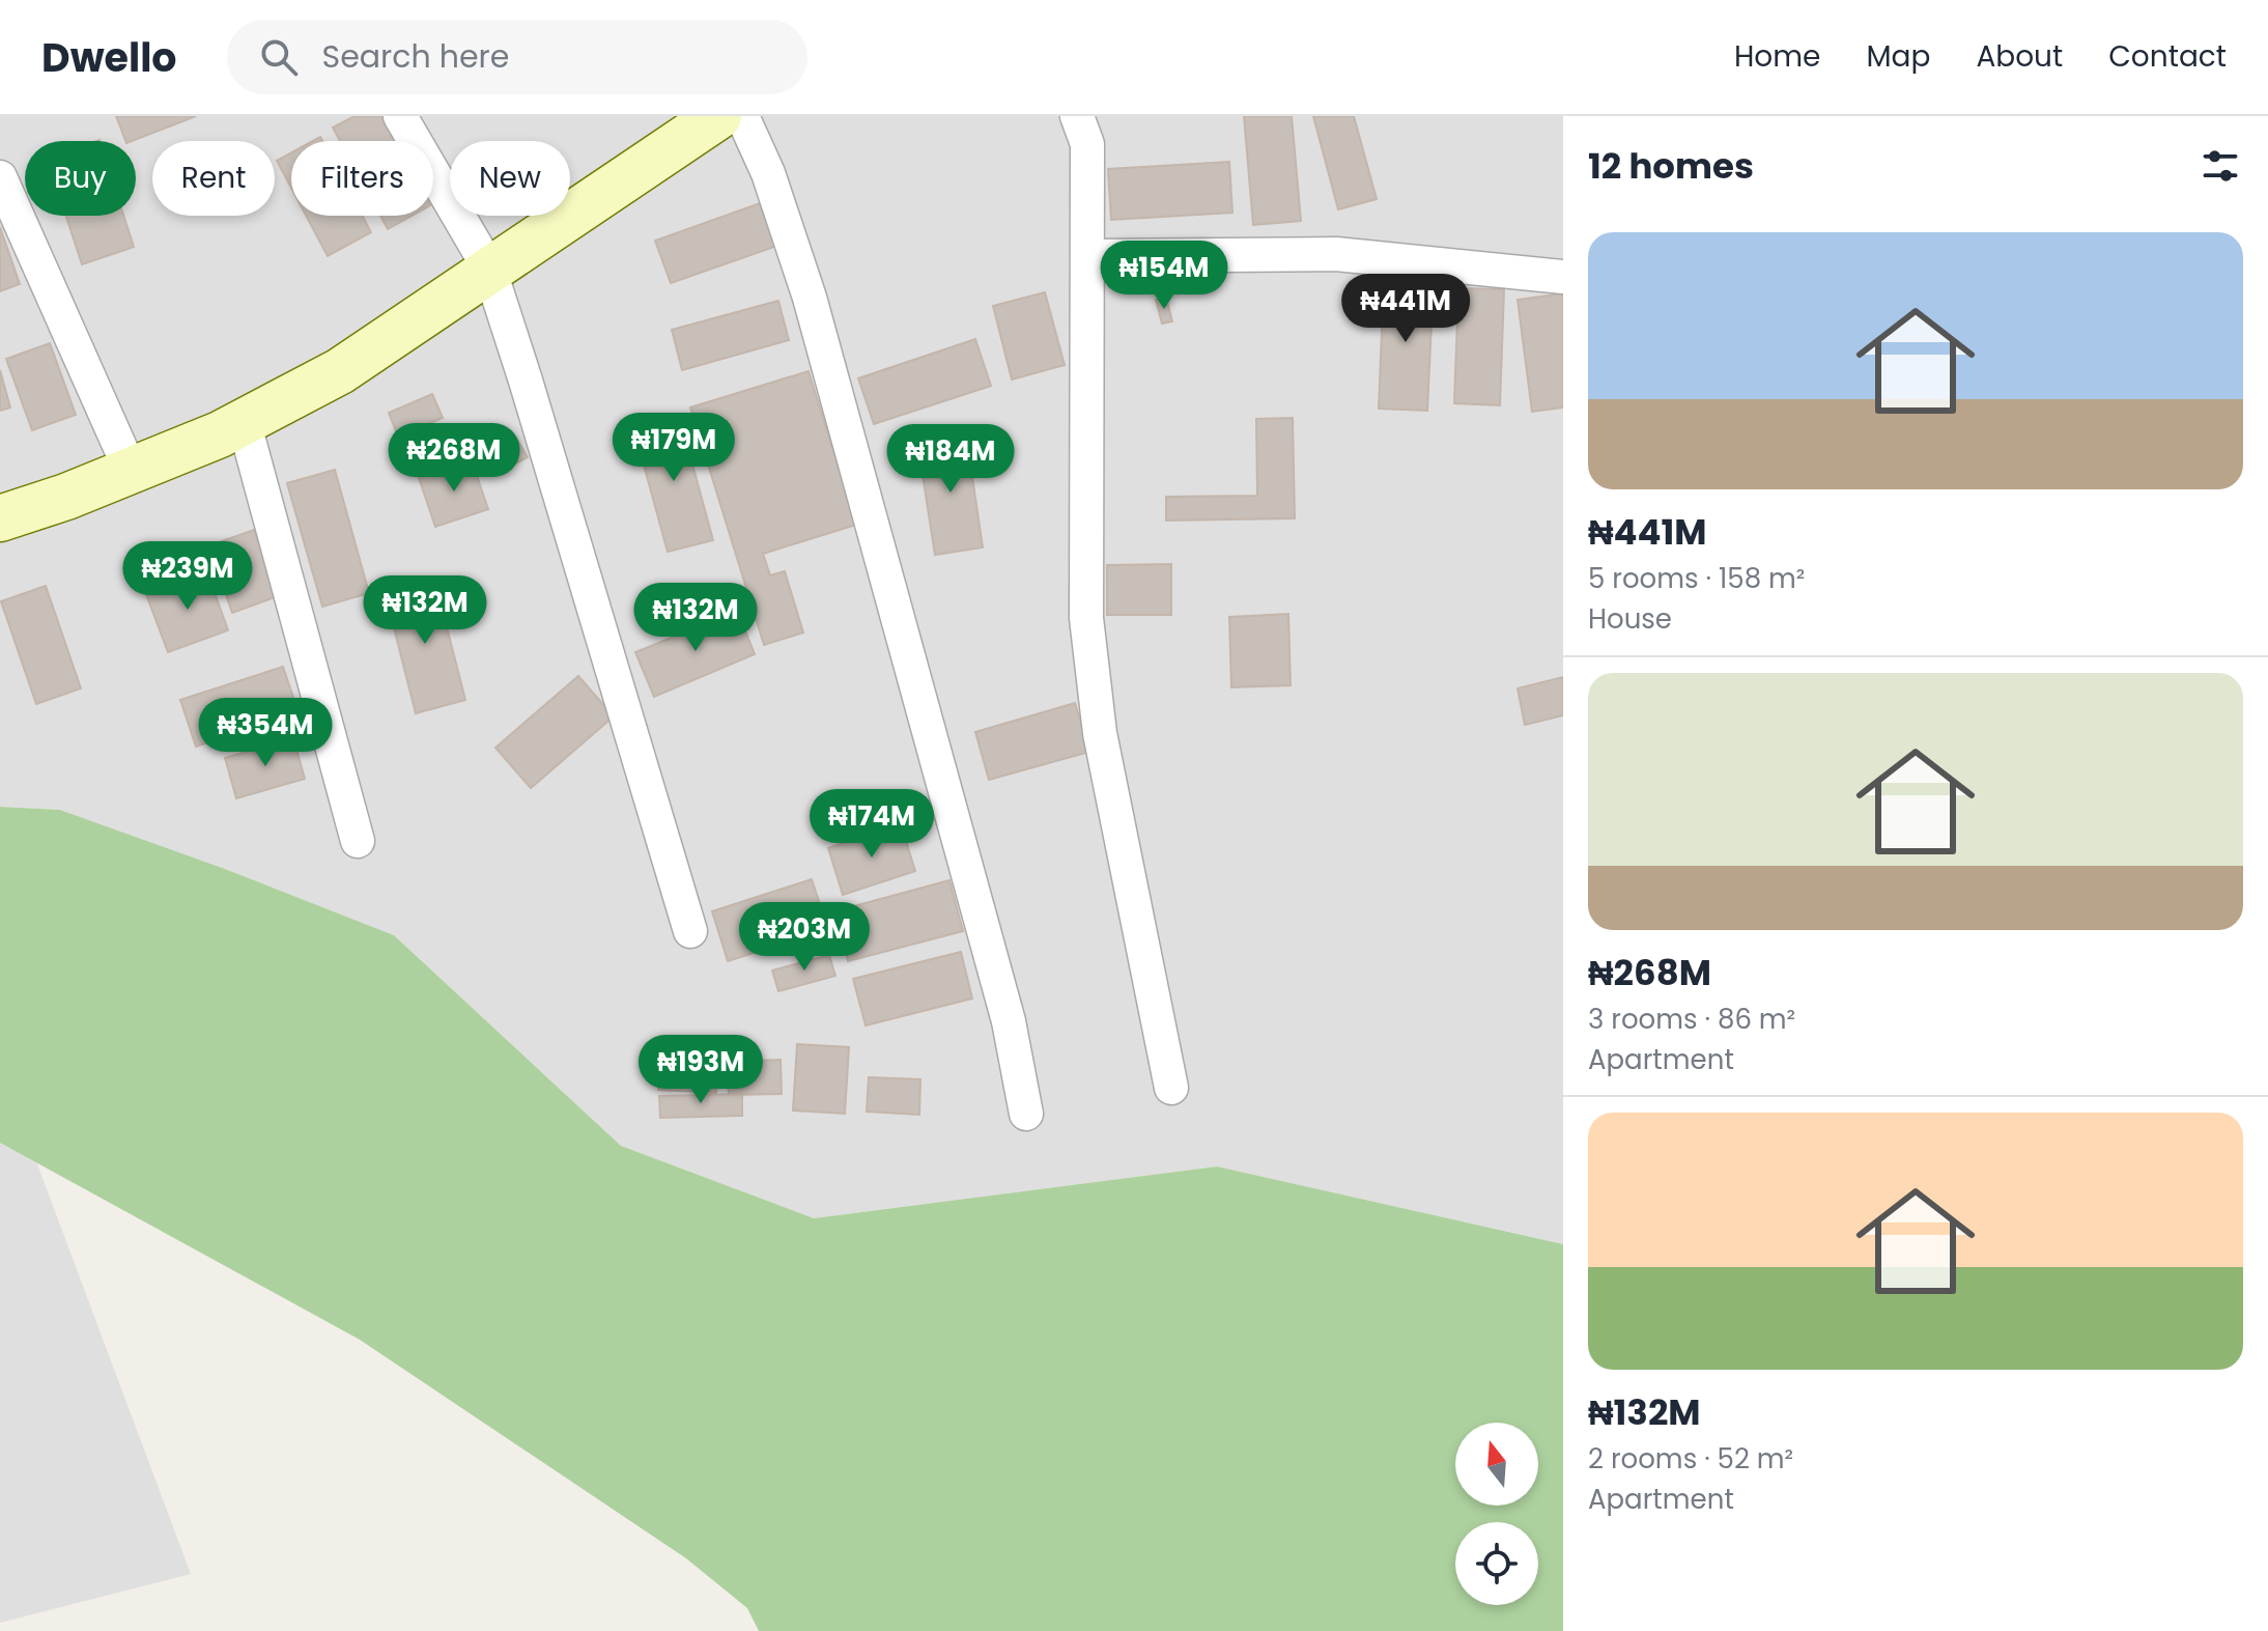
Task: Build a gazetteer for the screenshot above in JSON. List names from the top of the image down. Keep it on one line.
{"north":"top","page":{"header":"Dwello","search":"Search here","nav":["Home","Map","About","Contact"],"heading":"12 homes","chip":["Buy","Rent","Filters","New"],"list":[{"name":"₦441M","note":"5 rooms · 158 m² · House"},{"name":"₦268M","note":"3 rooms · 86 m² · Apartment"},{"name":"₦132M","note":"2 rooms · 52 m² · Apartment"}],"price":["₦154M","₦441M","₦179M","₦268M","₦184M","₦239M","₦132M","₦132M","₦354M","₦174M","₦203M","₦193M"]}}
